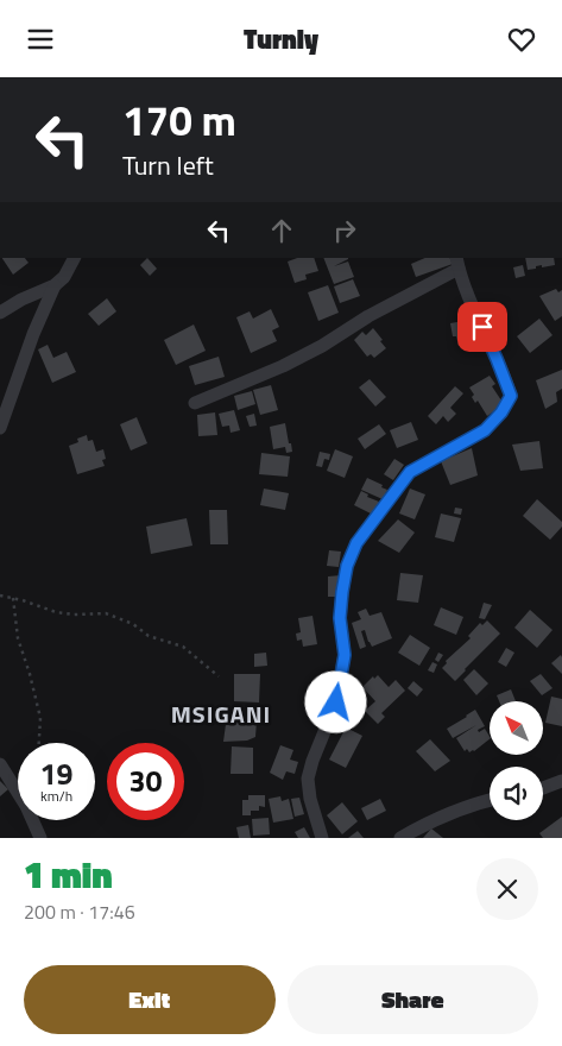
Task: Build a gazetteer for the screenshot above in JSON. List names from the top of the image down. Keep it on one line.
{"districts":["MSIGANI"],"north":"top left","page":{"header":"Turnly","turn":["170 m","Turn left"],"speed":"19 km/h","limit":"30","heading":["1 min","200 m · 17:46"],"buttons":["Exit","Share"]}}
